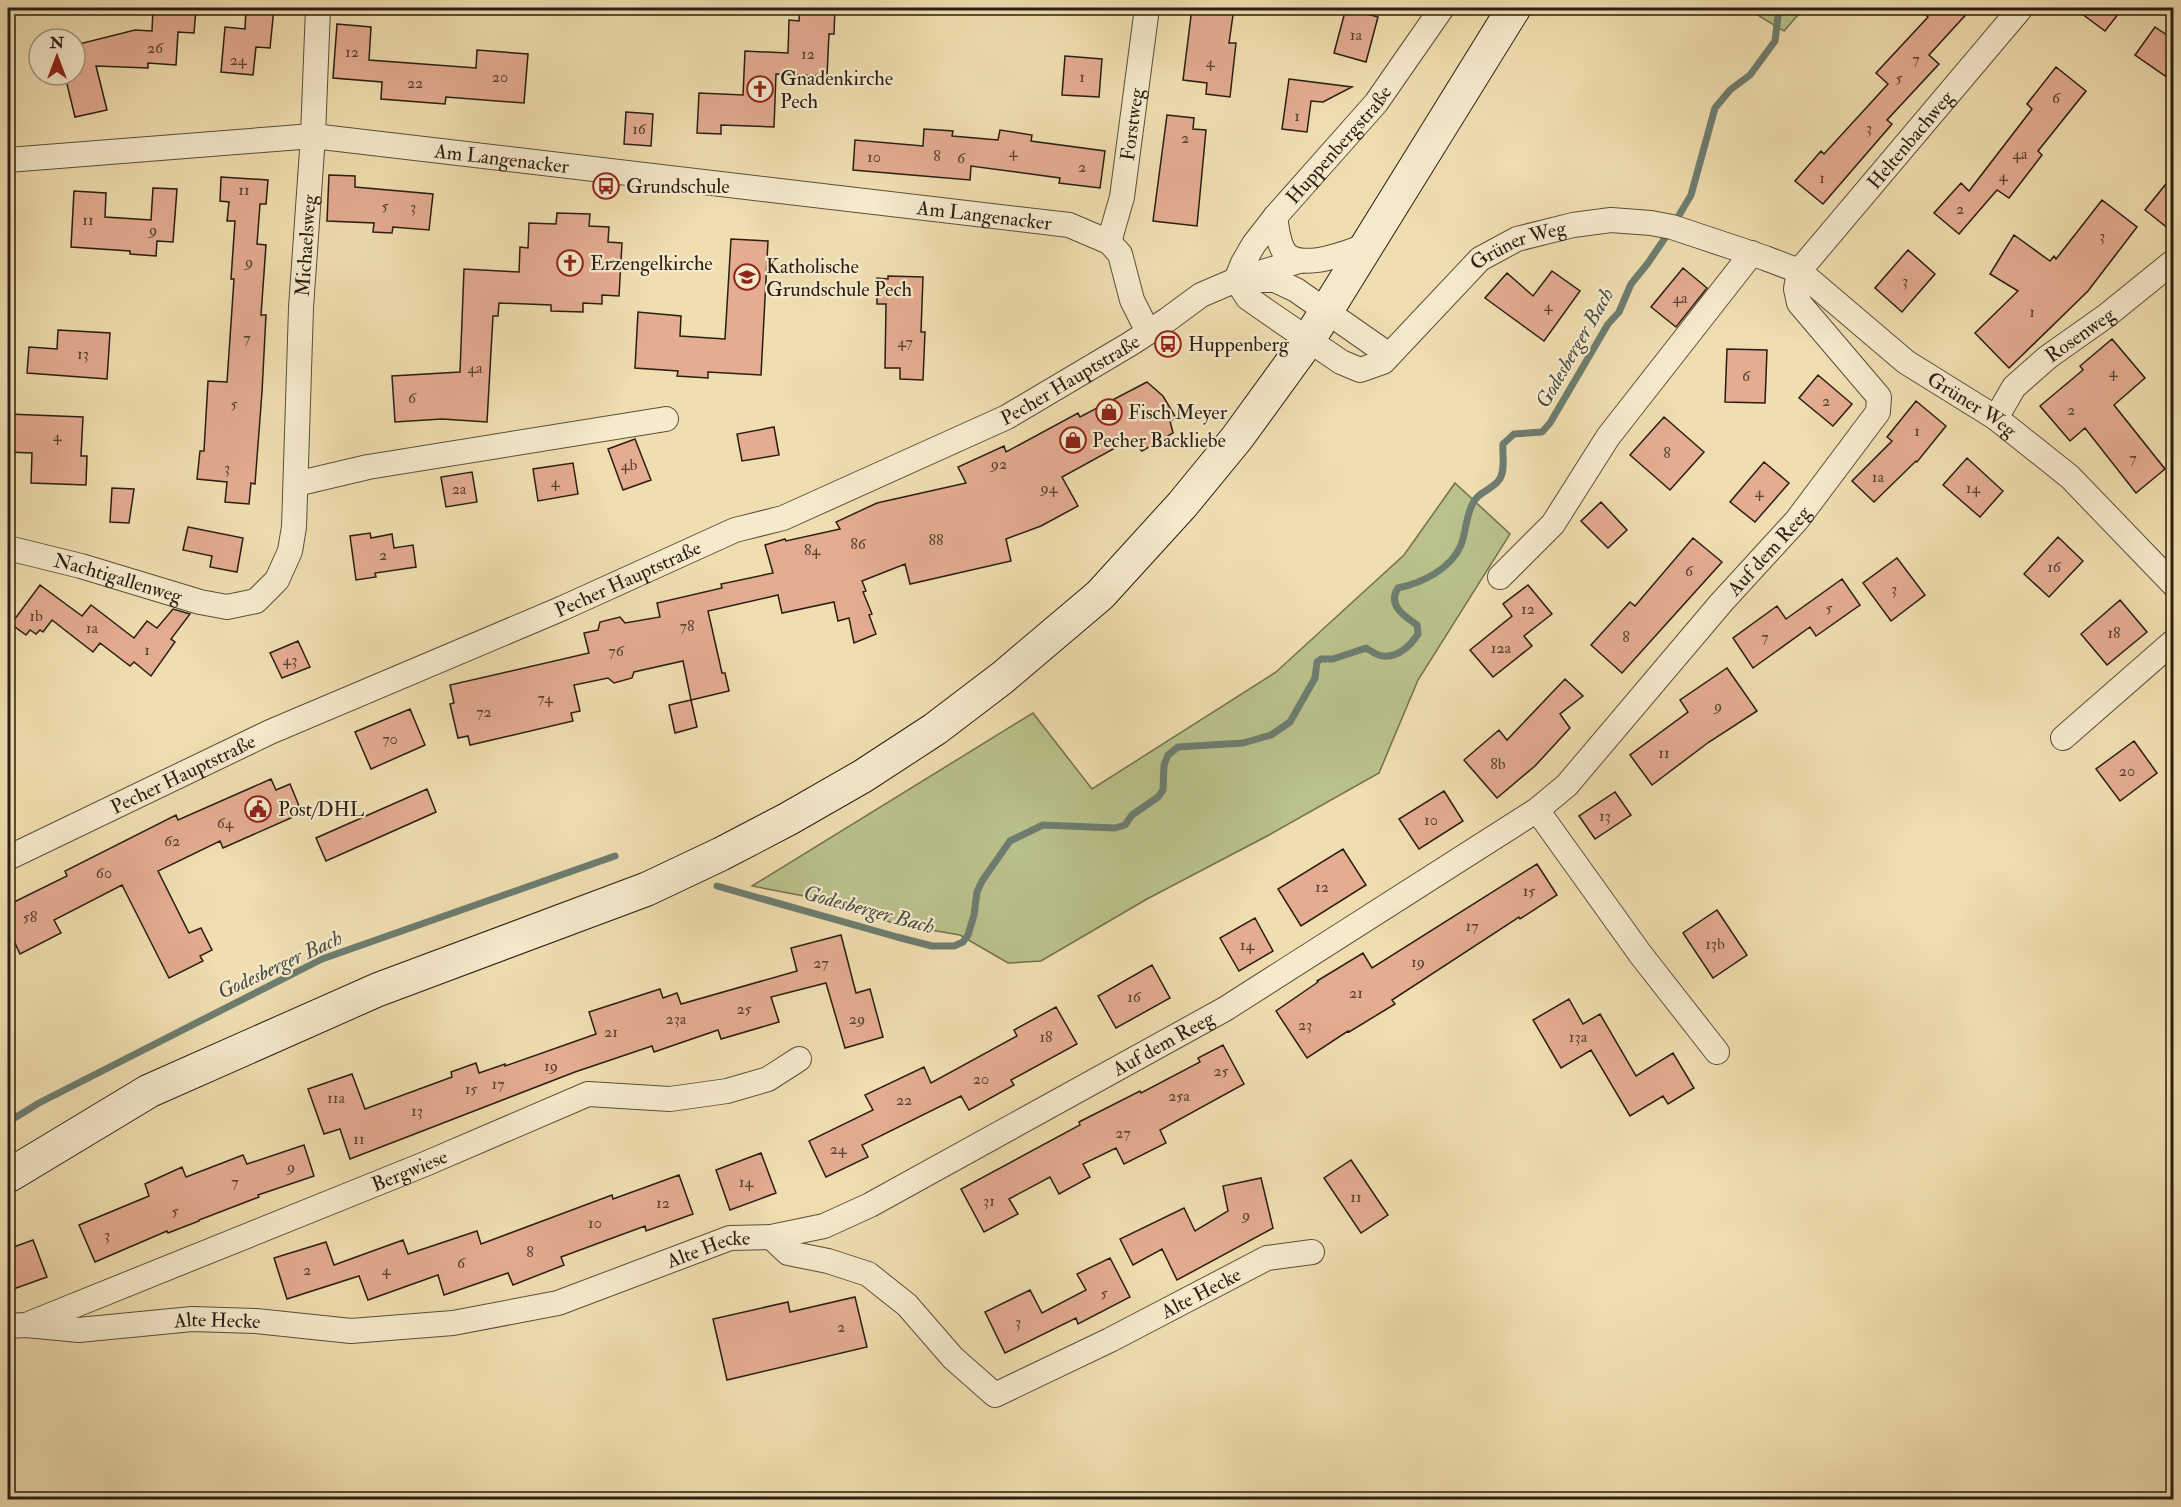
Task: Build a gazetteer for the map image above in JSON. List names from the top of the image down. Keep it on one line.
{"streets":{"street":["Forstweg","Heltenbachweg","Huppenbergstraße","Am Langenacker","Michaelsweg","Grüner Weg","Rosenweg","Pecher Hauptstraße","Auf dem Reeg","Nachtigallenweg","Bergwiese","Alte Hecke"]},"crossings":[["Forstweg","Am Langenacker"],["Heltenbachweg","Grüner Weg"],["Heltenbachweg","Auf dem Reeg"],["Huppenbergstraße","Pecher Hauptstraße"],["Am Langenacker","Michaelsweg"],["Michaelsweg","Nachtigallenweg"],["Grüner Weg","Rosenweg"],["Grüner Weg","Auf dem Reeg"],["Auf dem Reeg","Alte Hecke"],["Bergwiese","Alte Hecke"]],"water":["Godesberger Bach"],"places":{"church":["Gnadenkirche Pech","Erzengelkirche"],"bus stop":["Grundschule","Huppenberg"],"school or university":["Katholische Grundschule Pech"],"shop":["Fisch Meyer","Pecher Backliebe"],"public building":["Post/DHL"]},"house_numbers":["1a","26","12","12","7","24","4","20","1","5","22","6","1","3","16","2","4","4a","8","10","6","2","4","1","11","5","3","2","11","9","3","9","3","4a","4","1","7","47","13","4a","4","6","6","2","5","2","1","4","8","7","92","4b","3","1a","4","94","14","2a","4","88","86","84","2","16","6","3","5","12","1b","78","1a","18","8","7","12a","1","76","43","74","9","72","70","11","8b","20","13","10","64","62","60","12","15","58","17","13b","14","19","27","21","16","25","23a","29","23","21","18","13a","19","25","20","17","15","25a","11a","22","13","27","11","24","9","7","14","11","31","12","5","9","10","3","8","6","2","4","5","3","2"],"north":"top"}
